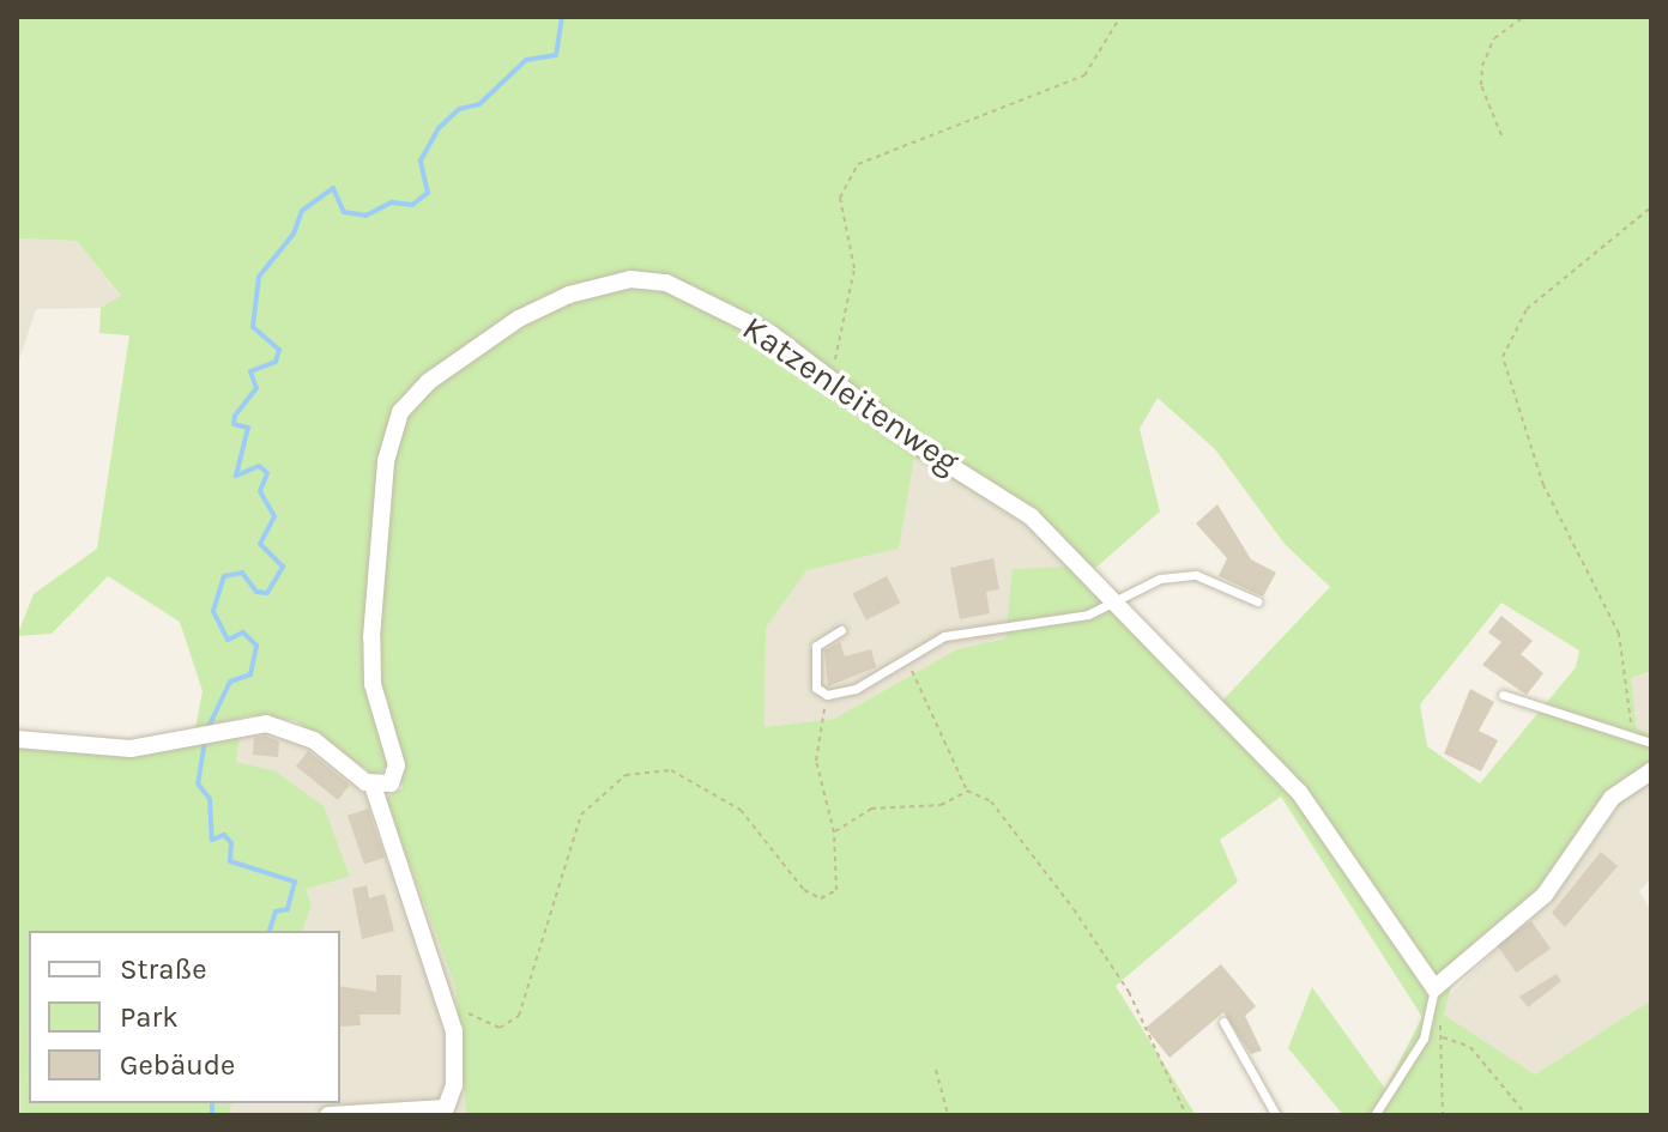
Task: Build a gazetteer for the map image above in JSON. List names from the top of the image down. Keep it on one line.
{"streets":{"street":["Katzenleitenweg"]},"legend":["Straße","Park","Gebäude"]}
